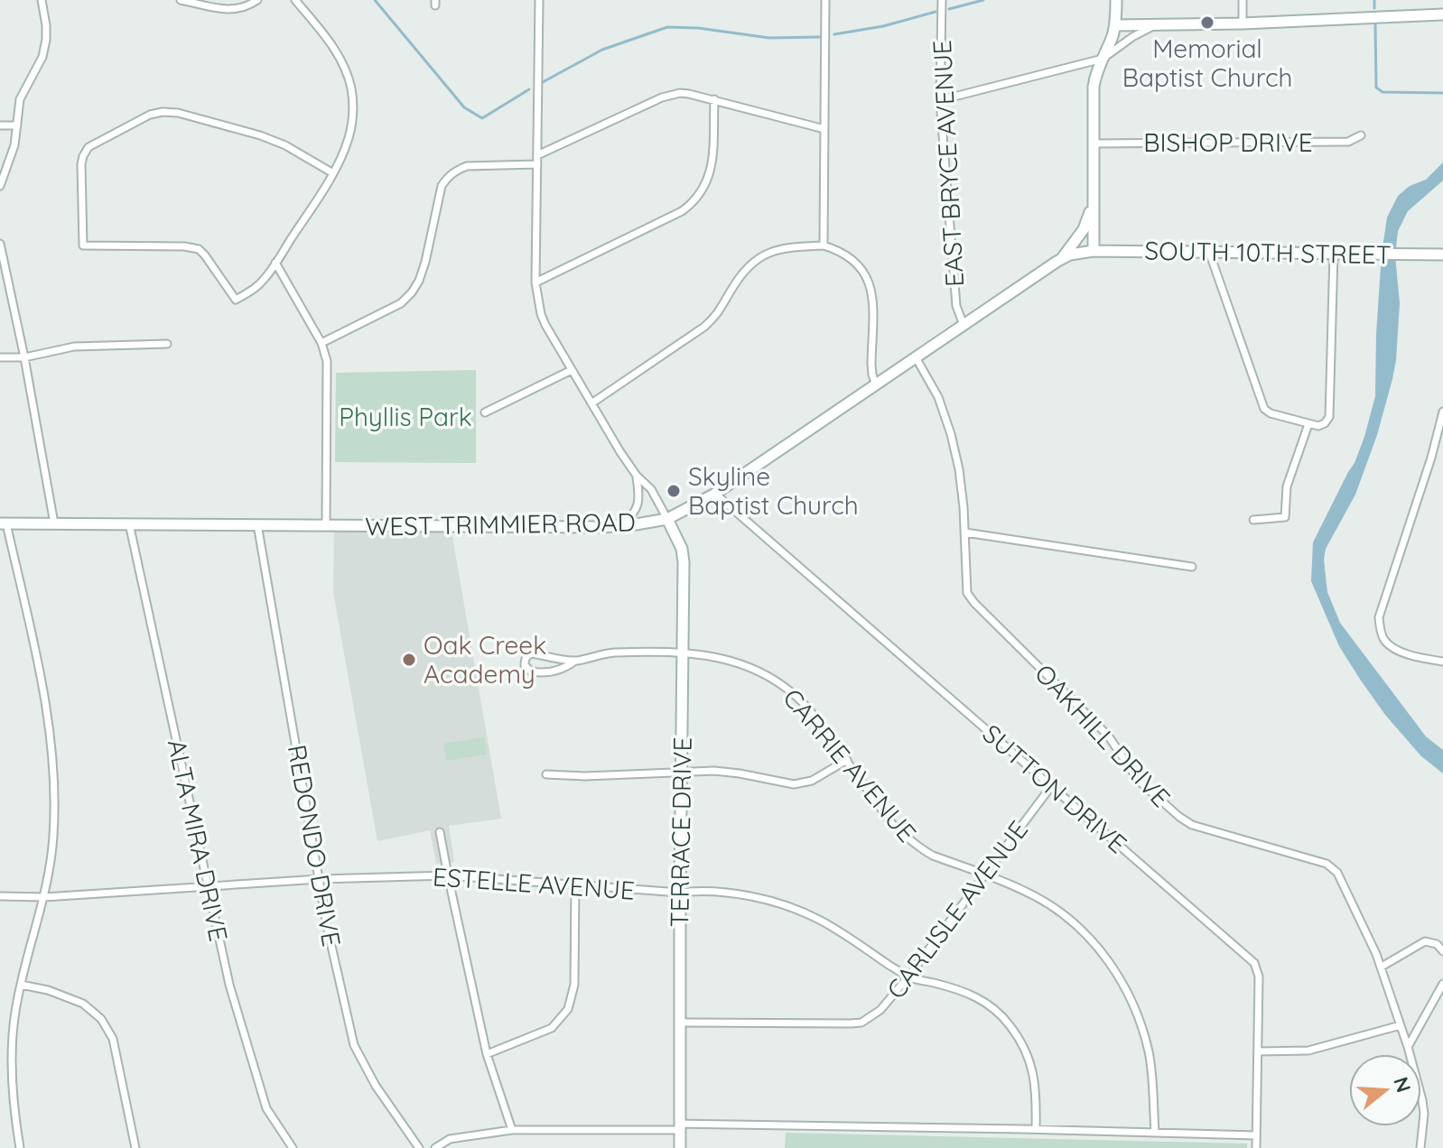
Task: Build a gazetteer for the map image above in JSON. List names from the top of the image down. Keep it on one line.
{"streets":{"street":["BISHOP DRIVE","EAST BRYCE AVENUE","SOUTH 10TH STREET","WEST TRIMMIER ROAD","OAKHILL DRIVE","CARRIE AVENUE","SUTTON DRIVE","TERRACE DRIVE","ALTA MIRA DRIVE","REDONDO DRIVE","ESTELLE AVENUE","CARLISLE AVENUE"]},"crossings":[["EAST BRYCE AVENUE","WEST TRIMMIER ROAD"],["SOUTH 10TH STREET","WEST TRIMMIER ROAD"],["WEST TRIMMIER ROAD","OAKHILL DRIVE"],["WEST TRIMMIER ROAD","SUTTON DRIVE"],["WEST TRIMMIER ROAD","TERRACE DRIVE"],["WEST TRIMMIER ROAD","ALTA MIRA DRIVE"],["WEST TRIMMIER ROAD","REDONDO DRIVE"],["CARRIE AVENUE","TERRACE DRIVE"],["CARRIE AVENUE","CARLISLE AVENUE"],["SUTTON DRIVE","CARLISLE AVENUE"],["TERRACE DRIVE","ESTELLE AVENUE"],["TERRACE DRIVE","CARLISLE AVENUE"],["ALTA MIRA DRIVE","ESTELLE AVENUE"],["REDONDO DRIVE","ESTELLE AVENUE"],["ESTELLE AVENUE","CARLISLE AVENUE"]],"parks":["Phyllis Park"],"places":["Memorial Baptist Church","Skyline Baptist Church","Oak Creek Academy"],"north":"right"}
